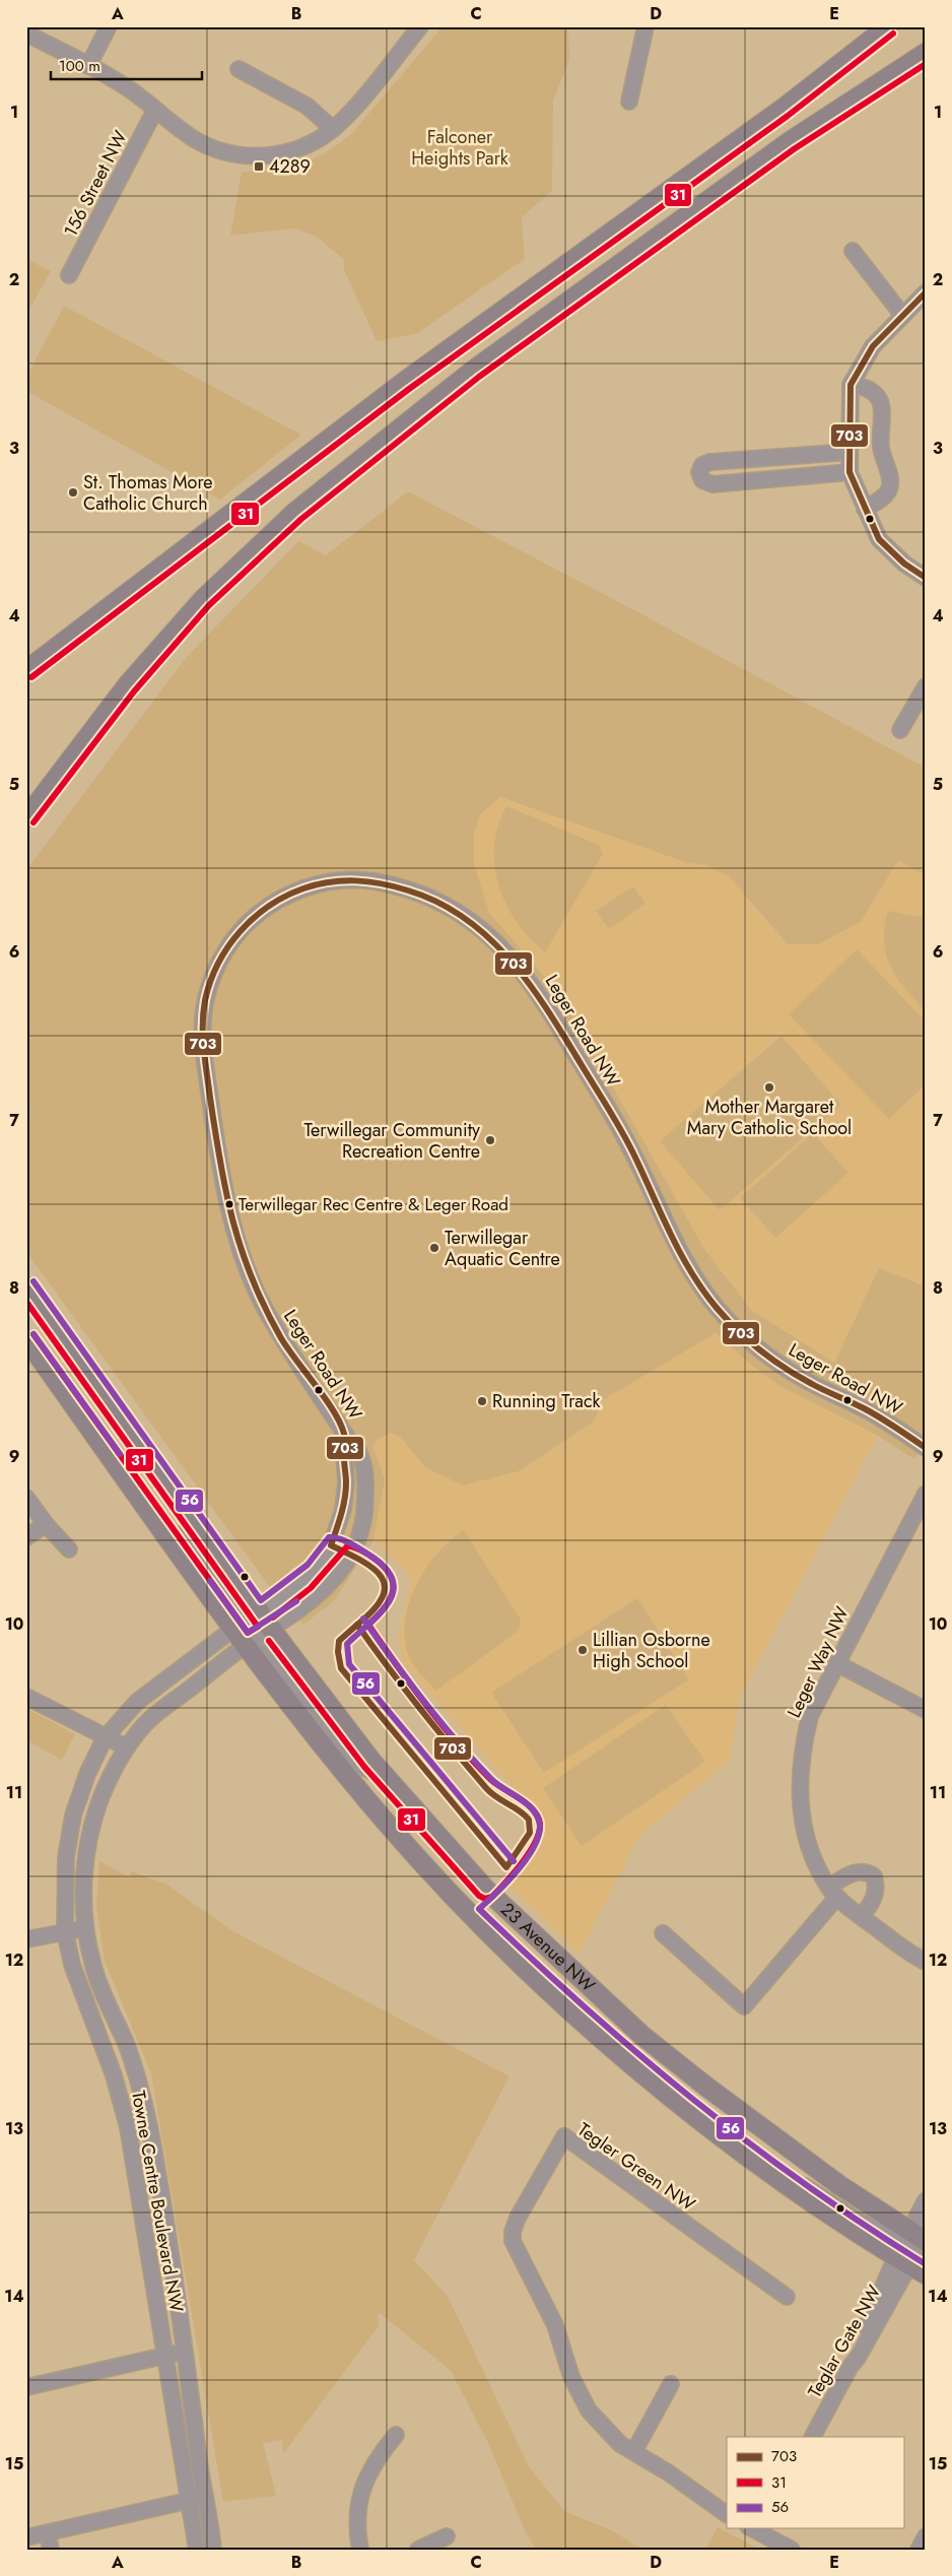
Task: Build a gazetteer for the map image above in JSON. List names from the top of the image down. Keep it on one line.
{"streets":{"main road":["23 Avenue NW"],"street":["156 Street NW","Leger Road NW","Leger Way NW","Tegler Green NW","Towne Centre Boulevard NW","Teglar Gate NW"]},"crossings":[["Leger Road NW","23 Avenue NW"],["Leger Road NW","Towne Centre Boulevard NW"],["23 Avenue NW","Towne Centre Boulevard NW"],["23 Avenue NW","Teglar Gate NW"]],"parks":["Falconer Heights Park"],"places":{"transit":["4289"],"other":["St. Thomas More Catholic Church","Mother Margaret Mary Catholic School","Terwillegar Community Recreation Centre","Terwillegar Rec Centre & Leger Road","Terwillegar Aquatic Centre","Running Track","Lillian Osborne High School"]},"lines":["transit line 31","transit line 703","transit line 56"],"legend":["703","31","56"],"scale_bar":"100 m","grid":{"columns":["A","B","C","D","E"],"rows":["1","2","3","4","5","6","7","8","9","10","11","12","13","14","15"]}}
